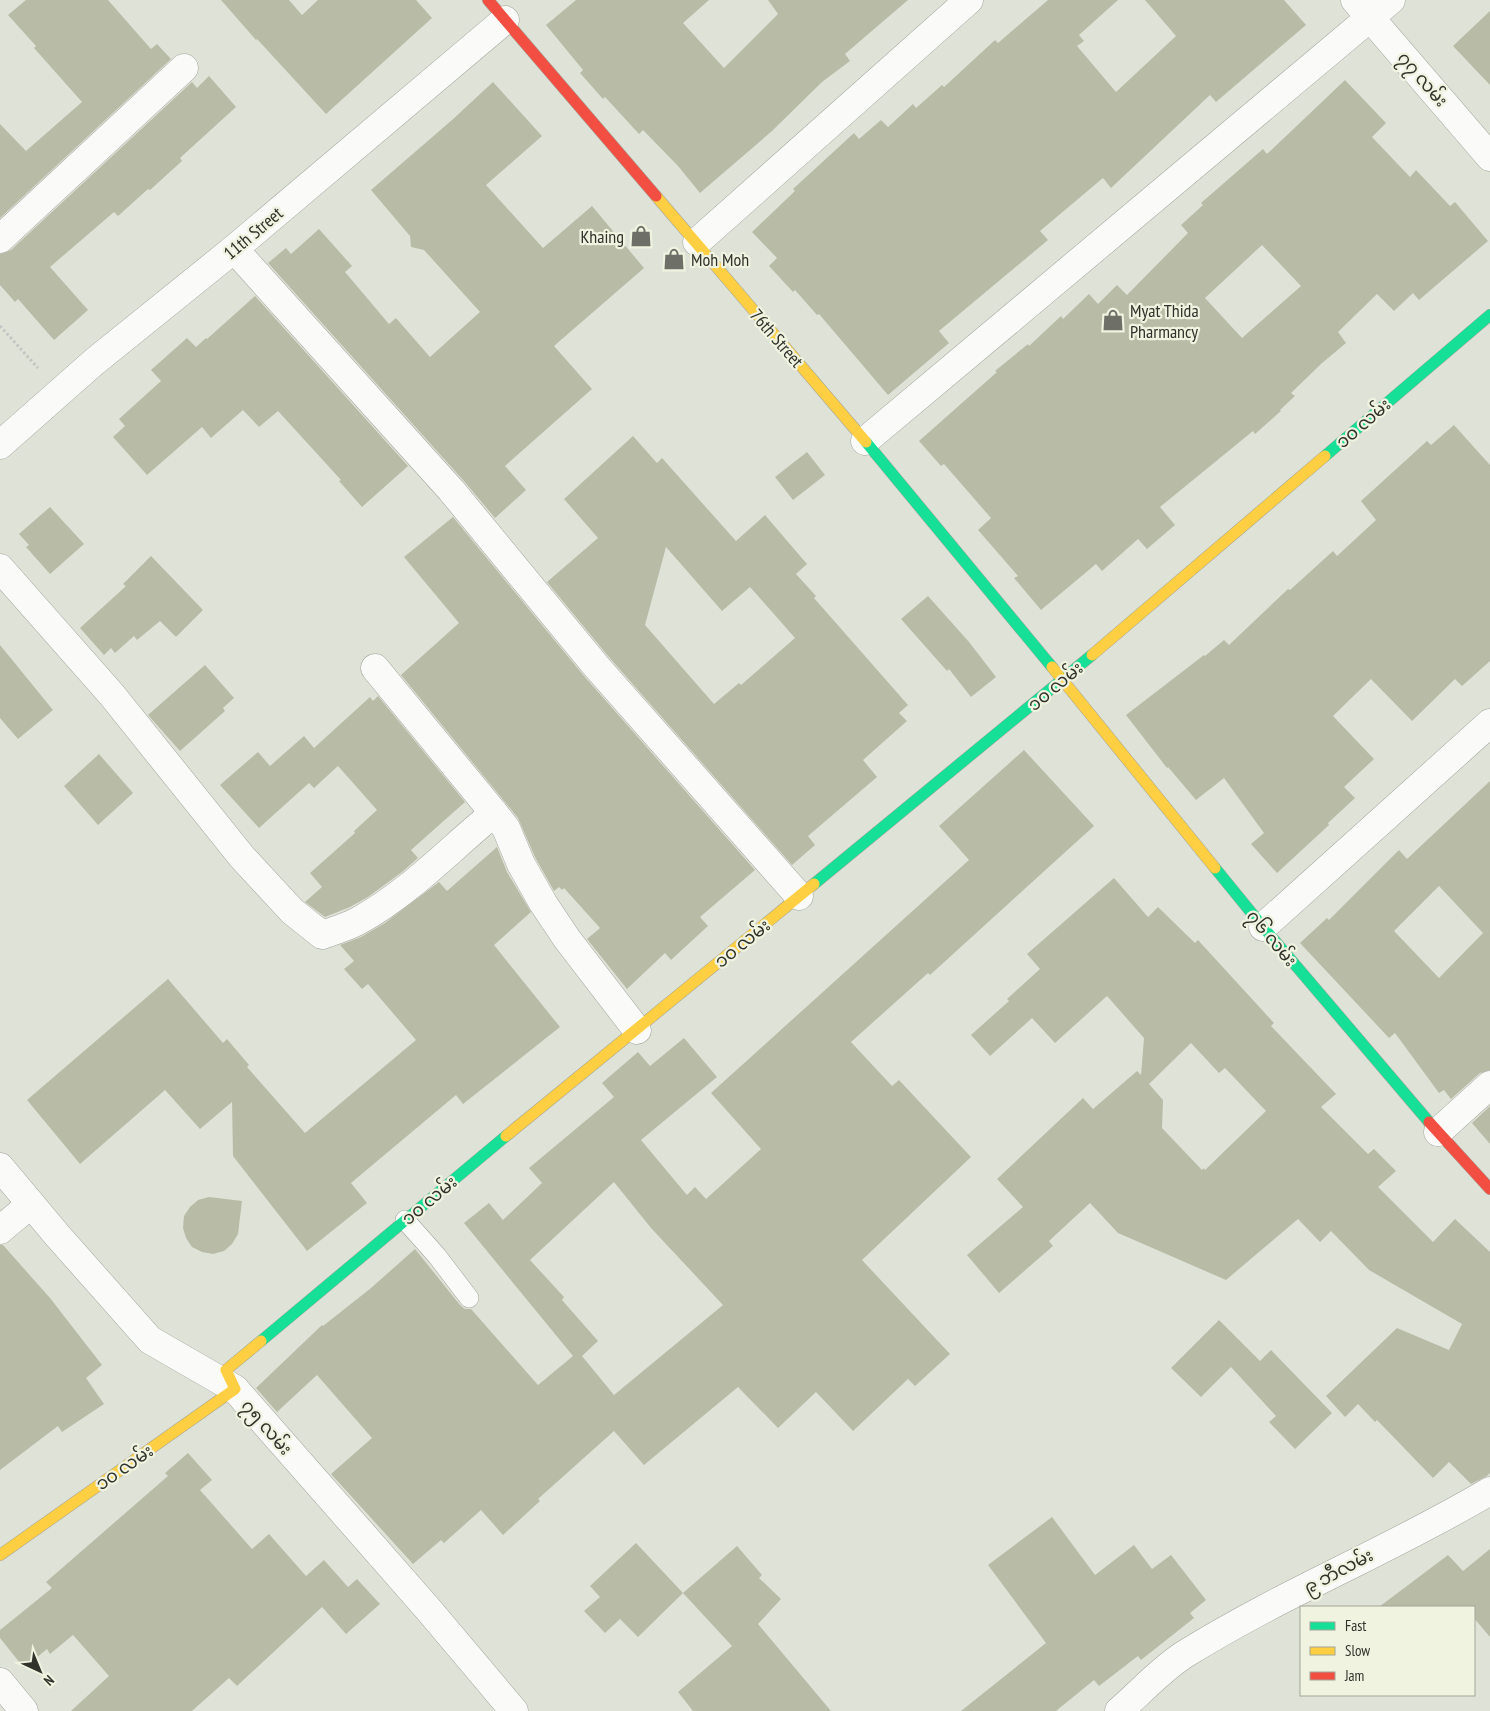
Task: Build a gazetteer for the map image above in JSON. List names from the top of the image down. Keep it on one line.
{"streets":{"street":["၇၇ လမ်း","11th Street","76th Street","၁၀ လမ်း","၇၆ လမ်း","၇၅ လမ်း","၉ ဘီလမ်း"]},"crossings":[["11th Street","76th Street"],["76th Street","၁၀ လမ်း"],["76th Street","၇၆ လမ်း"],["၁၀ လမ်း","၇၆ လမ်း"],["၁၀ လမ်း","၇၅ လမ်း"]],"places":{"shop":["Khaing","Moh Moh","Myat Thida Pharmancy"]},"legend":["Fast","Slow","Jam"],"north":"bottom right"}
